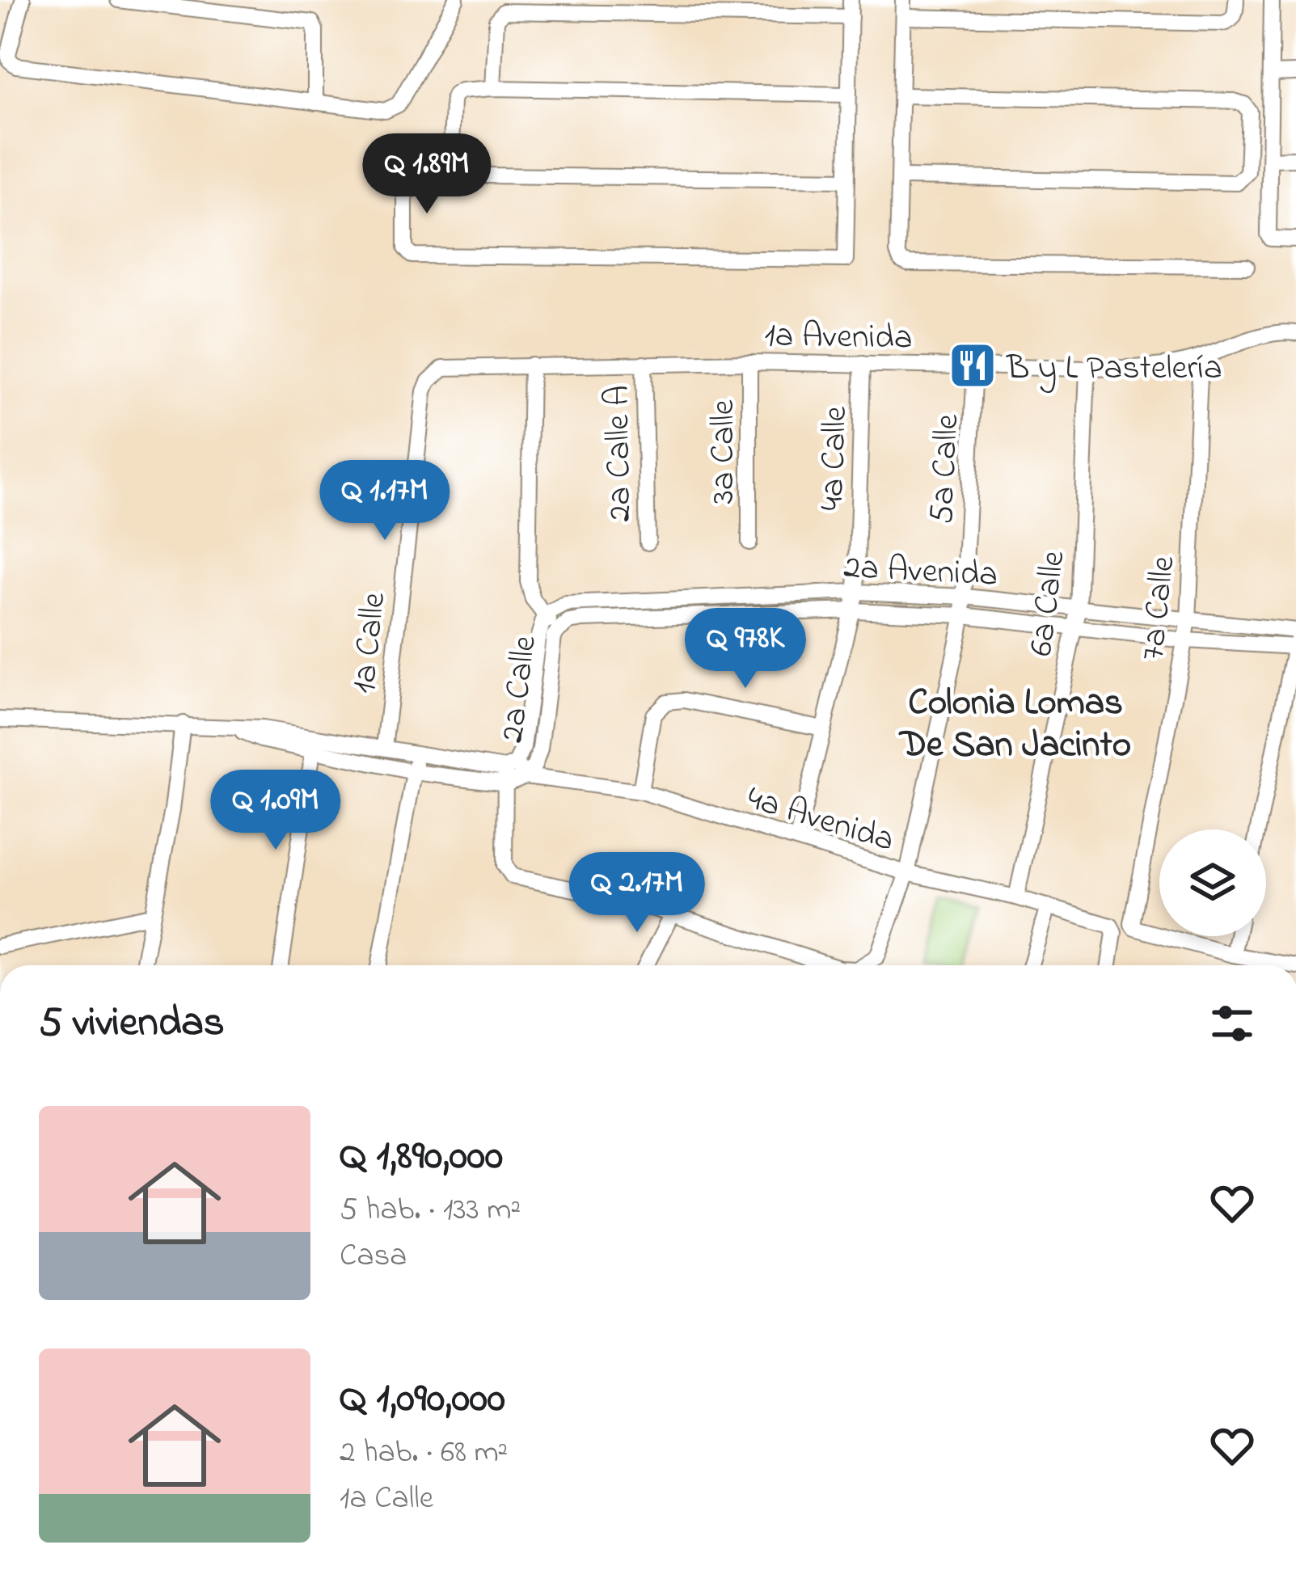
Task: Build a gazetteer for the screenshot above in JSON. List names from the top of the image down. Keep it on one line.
{"streets":{"street":["1a Avenida","3a Calle","2a Calle A","4a Calle","5a Calle","2a Avenida","6a Calle","7a Calle","1a Calle","2a Calle","4a Avenida"]},"crossings":[["1a Avenida","3a Calle"],["1a Avenida","2a Calle A"],["1a Avenida","4a Calle"],["1a Avenida","5a Calle"],["1a Avenida","6a Calle"],["1a Avenida","7a Calle"],["1a Avenida","1a Calle"],["1a Avenida","2a Calle"],["4a Calle","2a Avenida"],["4a Calle","4a Avenida"],["5a Calle","2a Avenida"],["5a Calle","2a Calle"],["5a Calle","4a Avenida"],["2a Avenida","6a Calle"],["2a Avenida","7a Calle"],["2a Avenida","2a Calle"],["6a Calle","4a Avenida"],["1a Calle","4a Avenida"],["2a Calle","4a Avenida"]],"districts":["Colonia Lomas De San Jacinto"],"places":{"restaurant":["B y L Pastelería"]},"page":{"price":["Q 1.89M","Q 1.17M","Q 978K","Q 1.09M","Q 2.17M"],"heading":"5 viviendas","list":[{"name":"Q 1,890,000","note":"5 hab. · 133 m² · Casa"},{"name":"Q 1,090,000","note":"2 hab. · 68 m² · 1a Calle"}]}}
